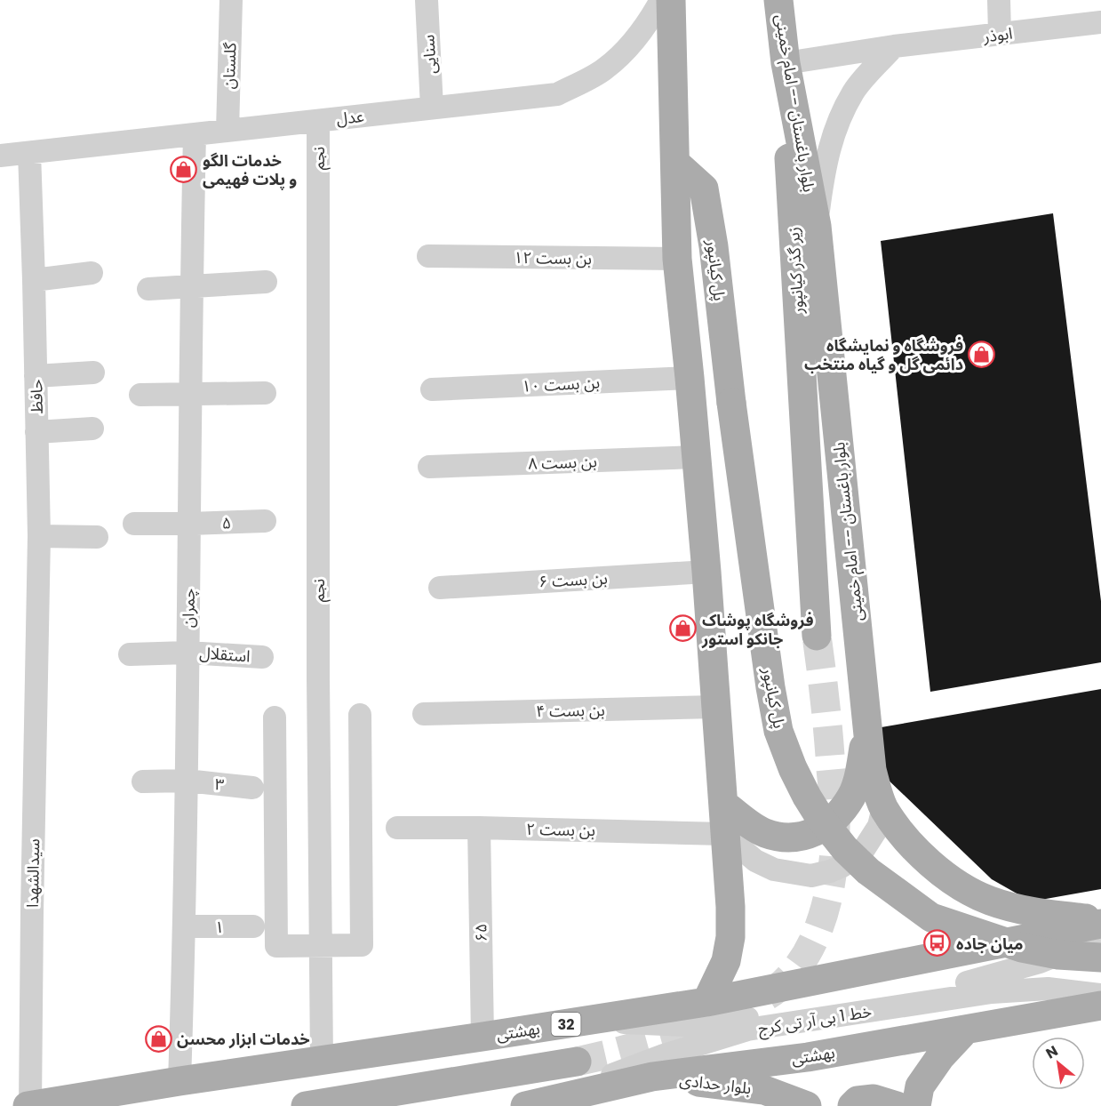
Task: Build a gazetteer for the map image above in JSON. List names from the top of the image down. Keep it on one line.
{"streets":{"main road":["بلوار باغستان -- امام خمینی","پل کیانپور","زیر گذر کیانپور","32","بهشتى","بهشتی","بلوار حدادی"],"street":["ابوذر","سنایی","گلستان","عدل","نجم","بن بست ۱۲","بن بست ۱۰","حافظ","بن بست ۸","۵","بن بست ۶","چمران","استقلال","بن بست ۴","۳","بن بست ۲","سیدالشهدا","۱","۶۵","خط 1 بی آر تی کرج"]},"crossings":[["ابوذر","بلوار باغستان -- امام خمینی"],["ابوذر","زیر گذر کیانپور"],["سنایی","عدل"],["گلستان","عدل"],["بلوار باغستان -- امام خمینی","زیر گذر کیانپور"],["بلوار باغستان -- امام خمینی","بهشتى"],["عدل","نجم"],["عدل","حافظ"],["عدل","چمران"],["نجم","بهشتى"],["حافظ","سیدالشهدا"],["۵","چمران"],["چمران","استقلال"],["چمران","۳"],["چمران","۱"],["چمران","بهشتى"],["بن بست ۲","۶۵"],["سیدالشهدا","بهشتى"],["۶۵","بهشتى"],["خط 1 بی آر تی کرج","بهشتى"],["خط 1 بی آر تی کرج","بهشتی"],["بهشتی","بلوار حدادی"]],"places":{"shop":["خدمات الگو و پلات فهیمی","فروشگاه و نمایشگاه دائمی گل و گیاه منتخب","فروشگاه پوشاک جانکو استور","خدمات ابزار محسن"],"bus stop":["میان جاده"]},"north":"top left"}
